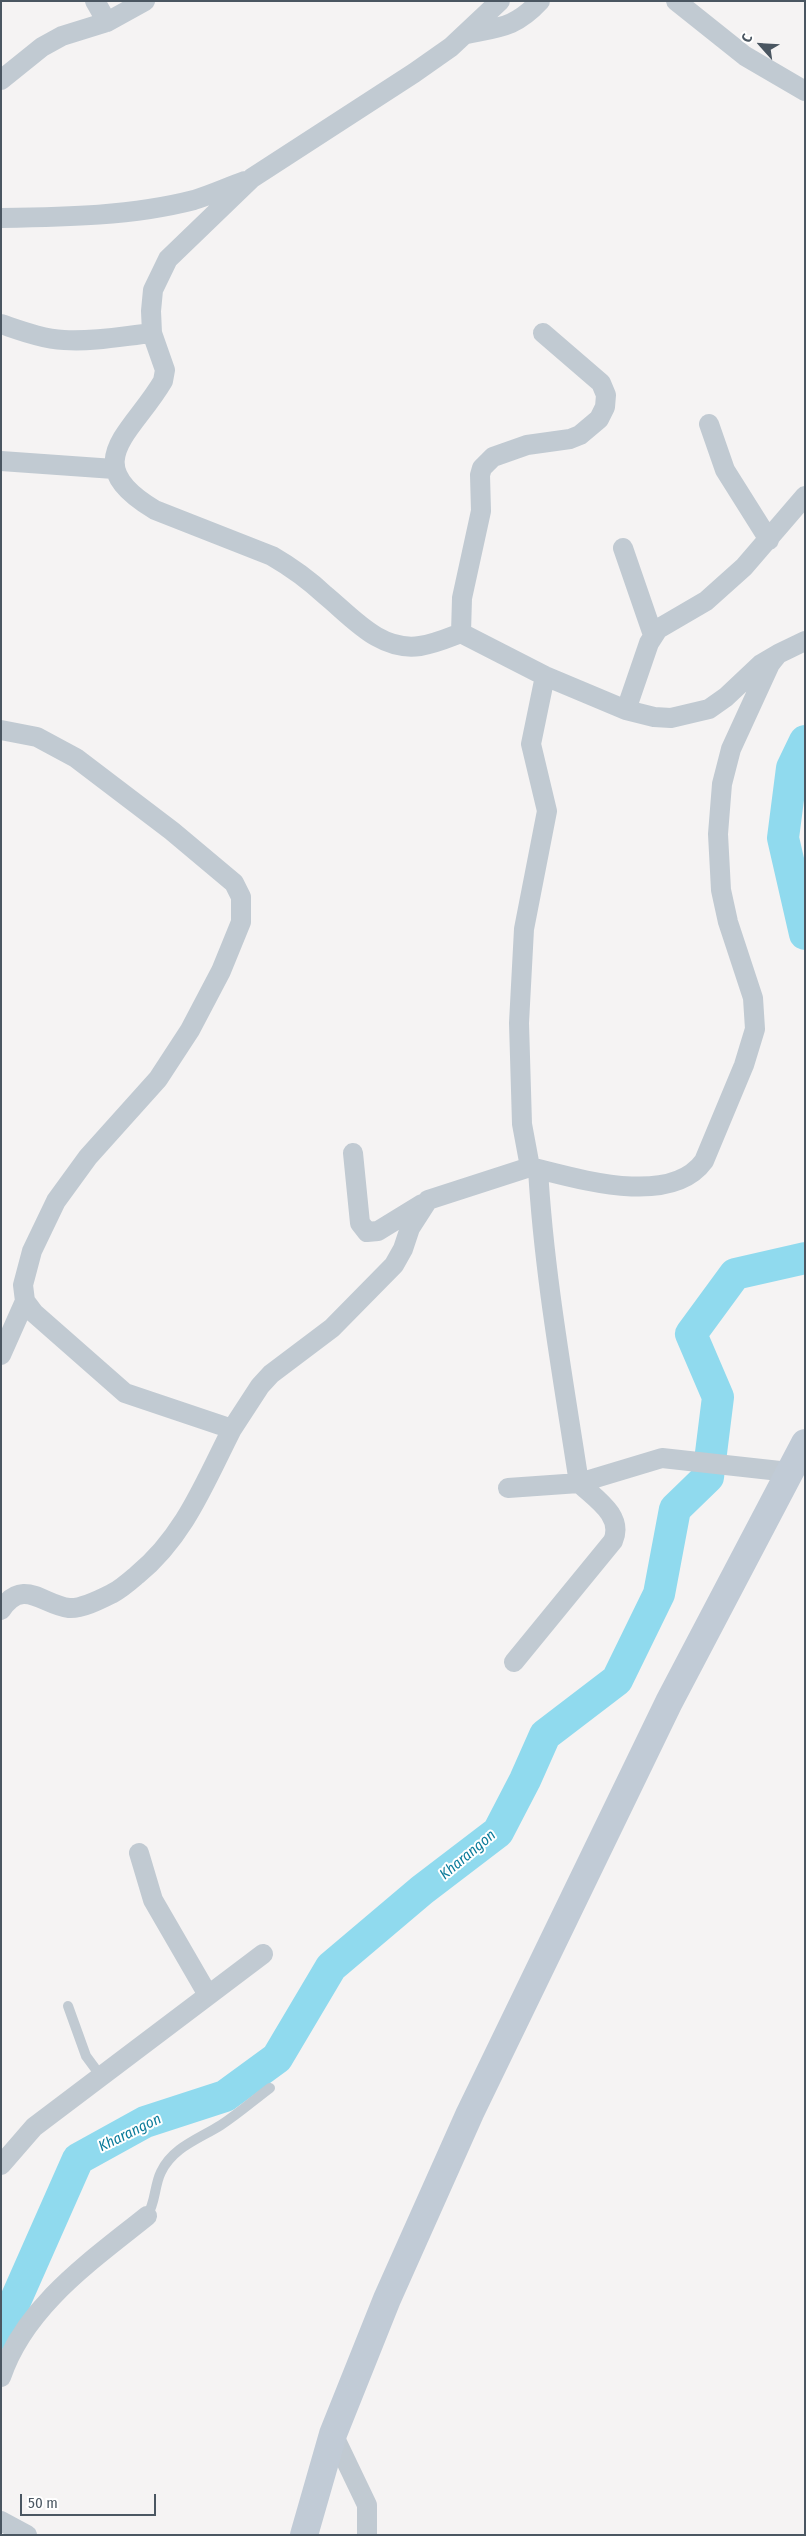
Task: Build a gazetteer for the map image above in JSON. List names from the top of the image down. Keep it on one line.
{"water":["Kharangon"],"scale_bar":"50 m","north":"top left"}
